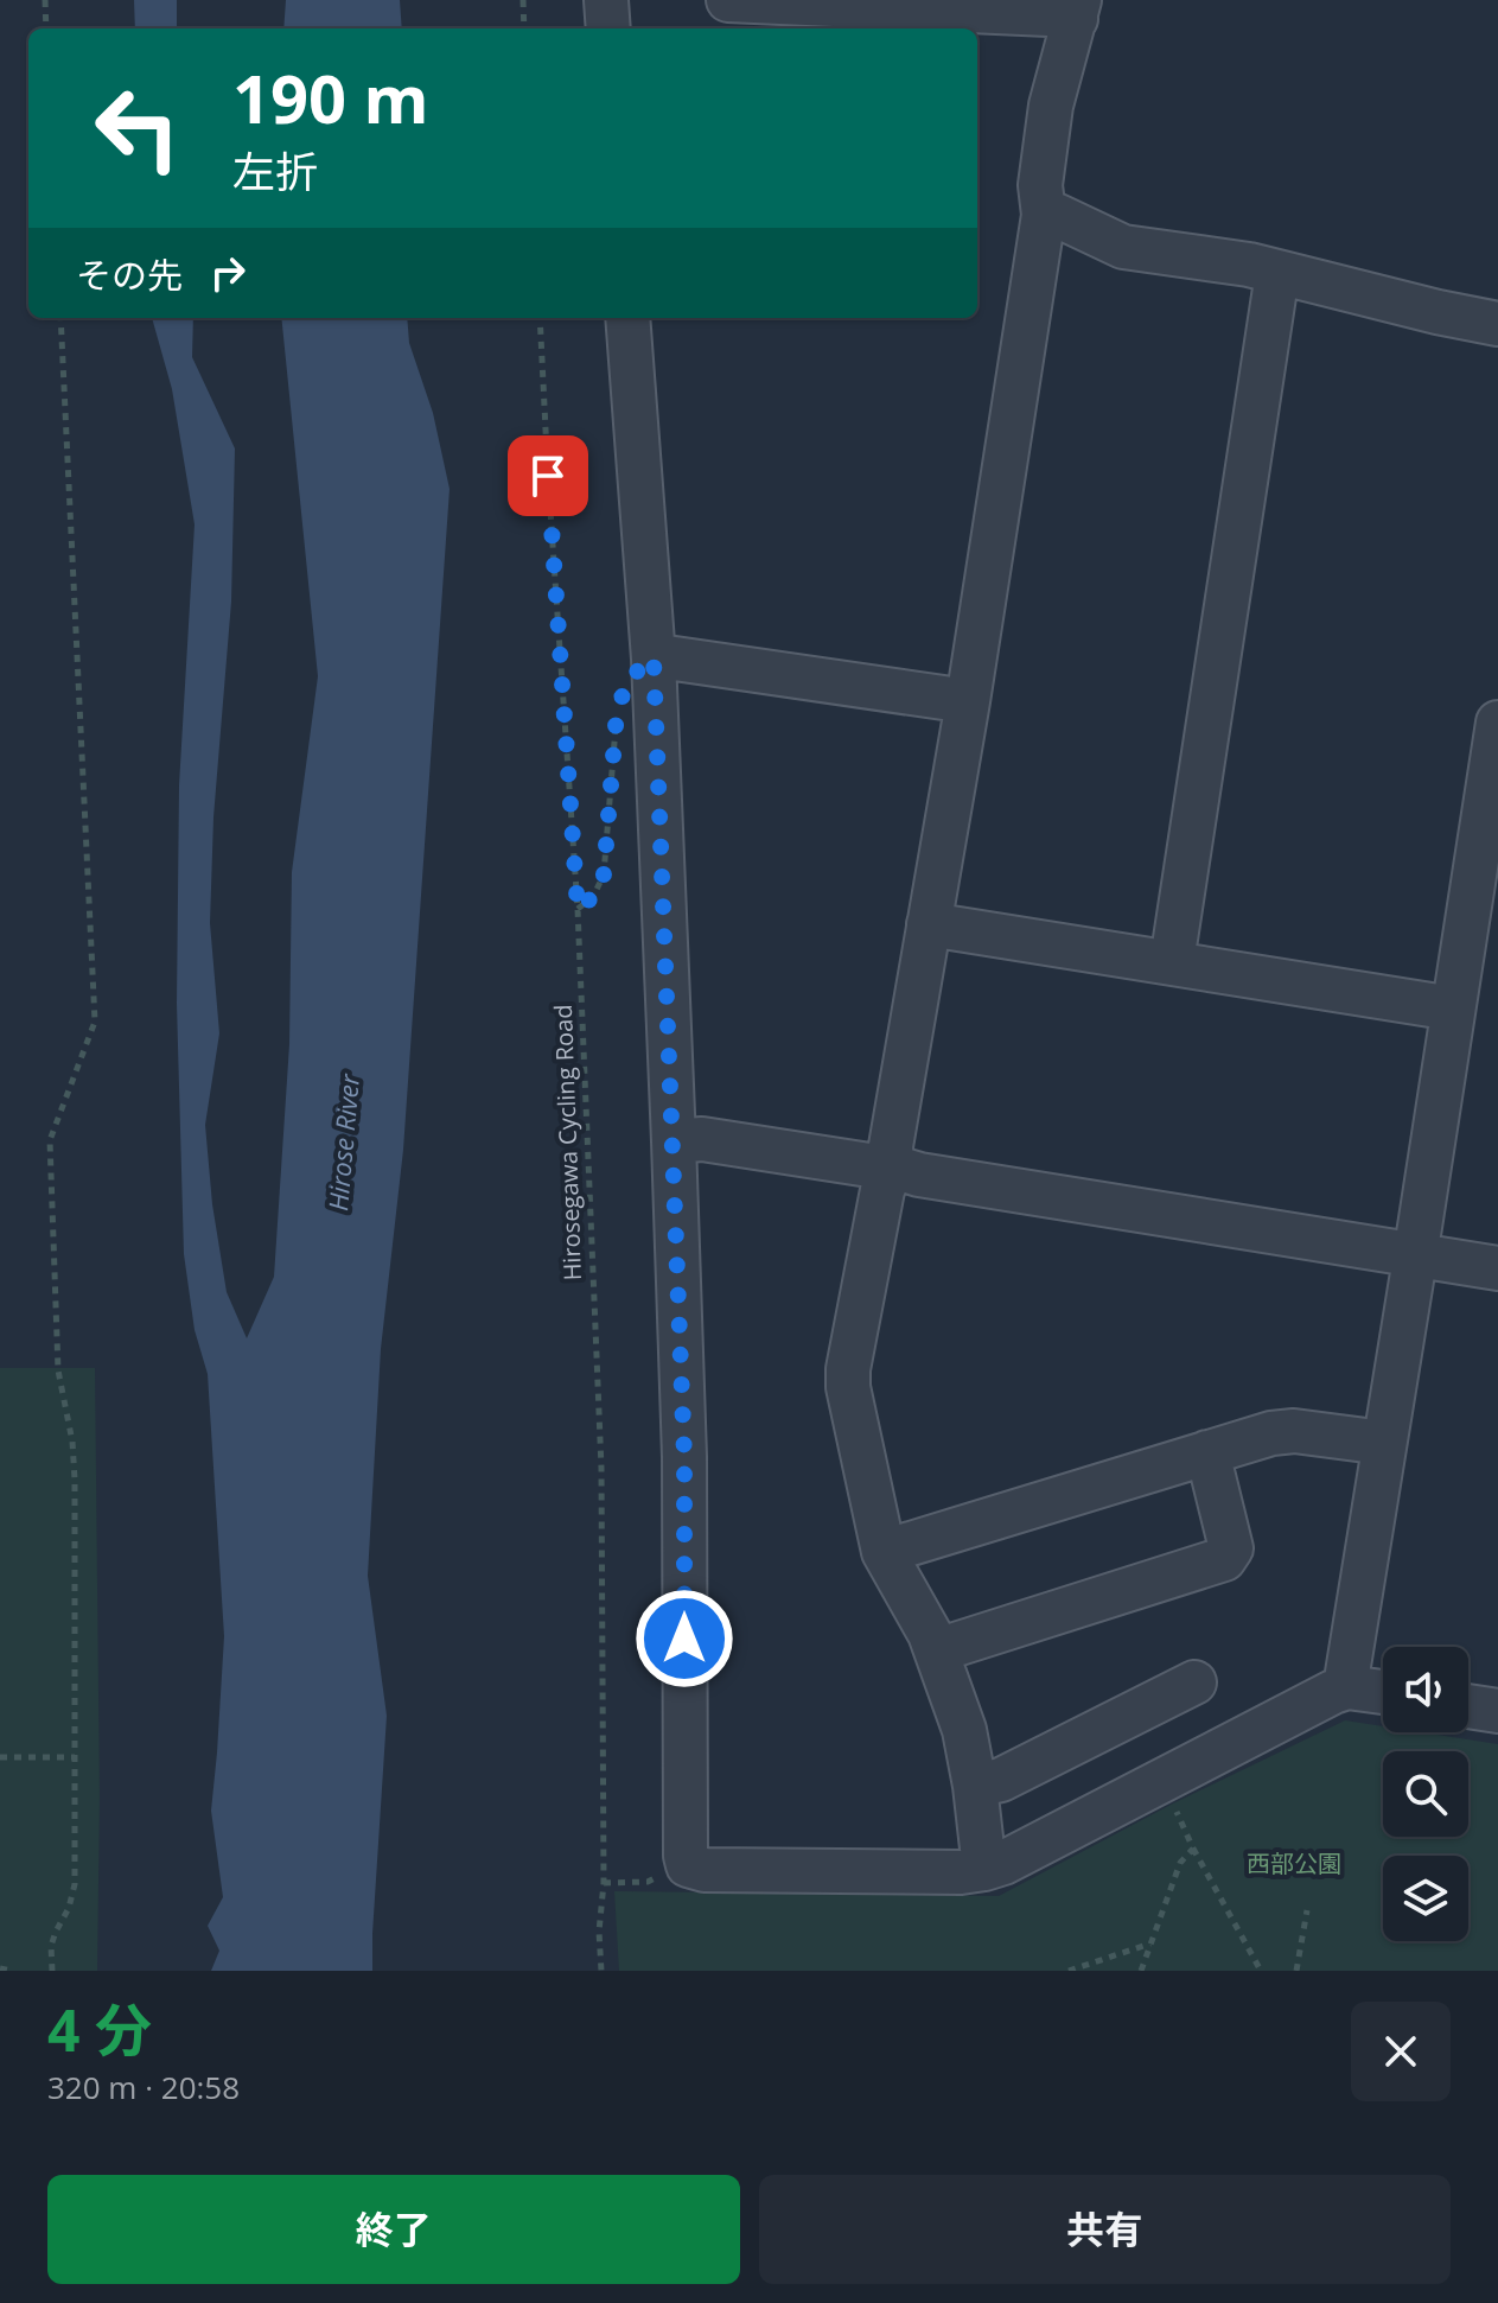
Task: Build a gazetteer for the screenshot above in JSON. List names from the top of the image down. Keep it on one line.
{"streets":{"path":["Hirosegawa Cycling Road"]},"water":["Hirose River"],"parks":["西部公園"],"page":{"turn":["190 m","左折"],"then":"その先","heading":["4 分","320 m · 20:58"],"buttons":["終了","共有"]}}
